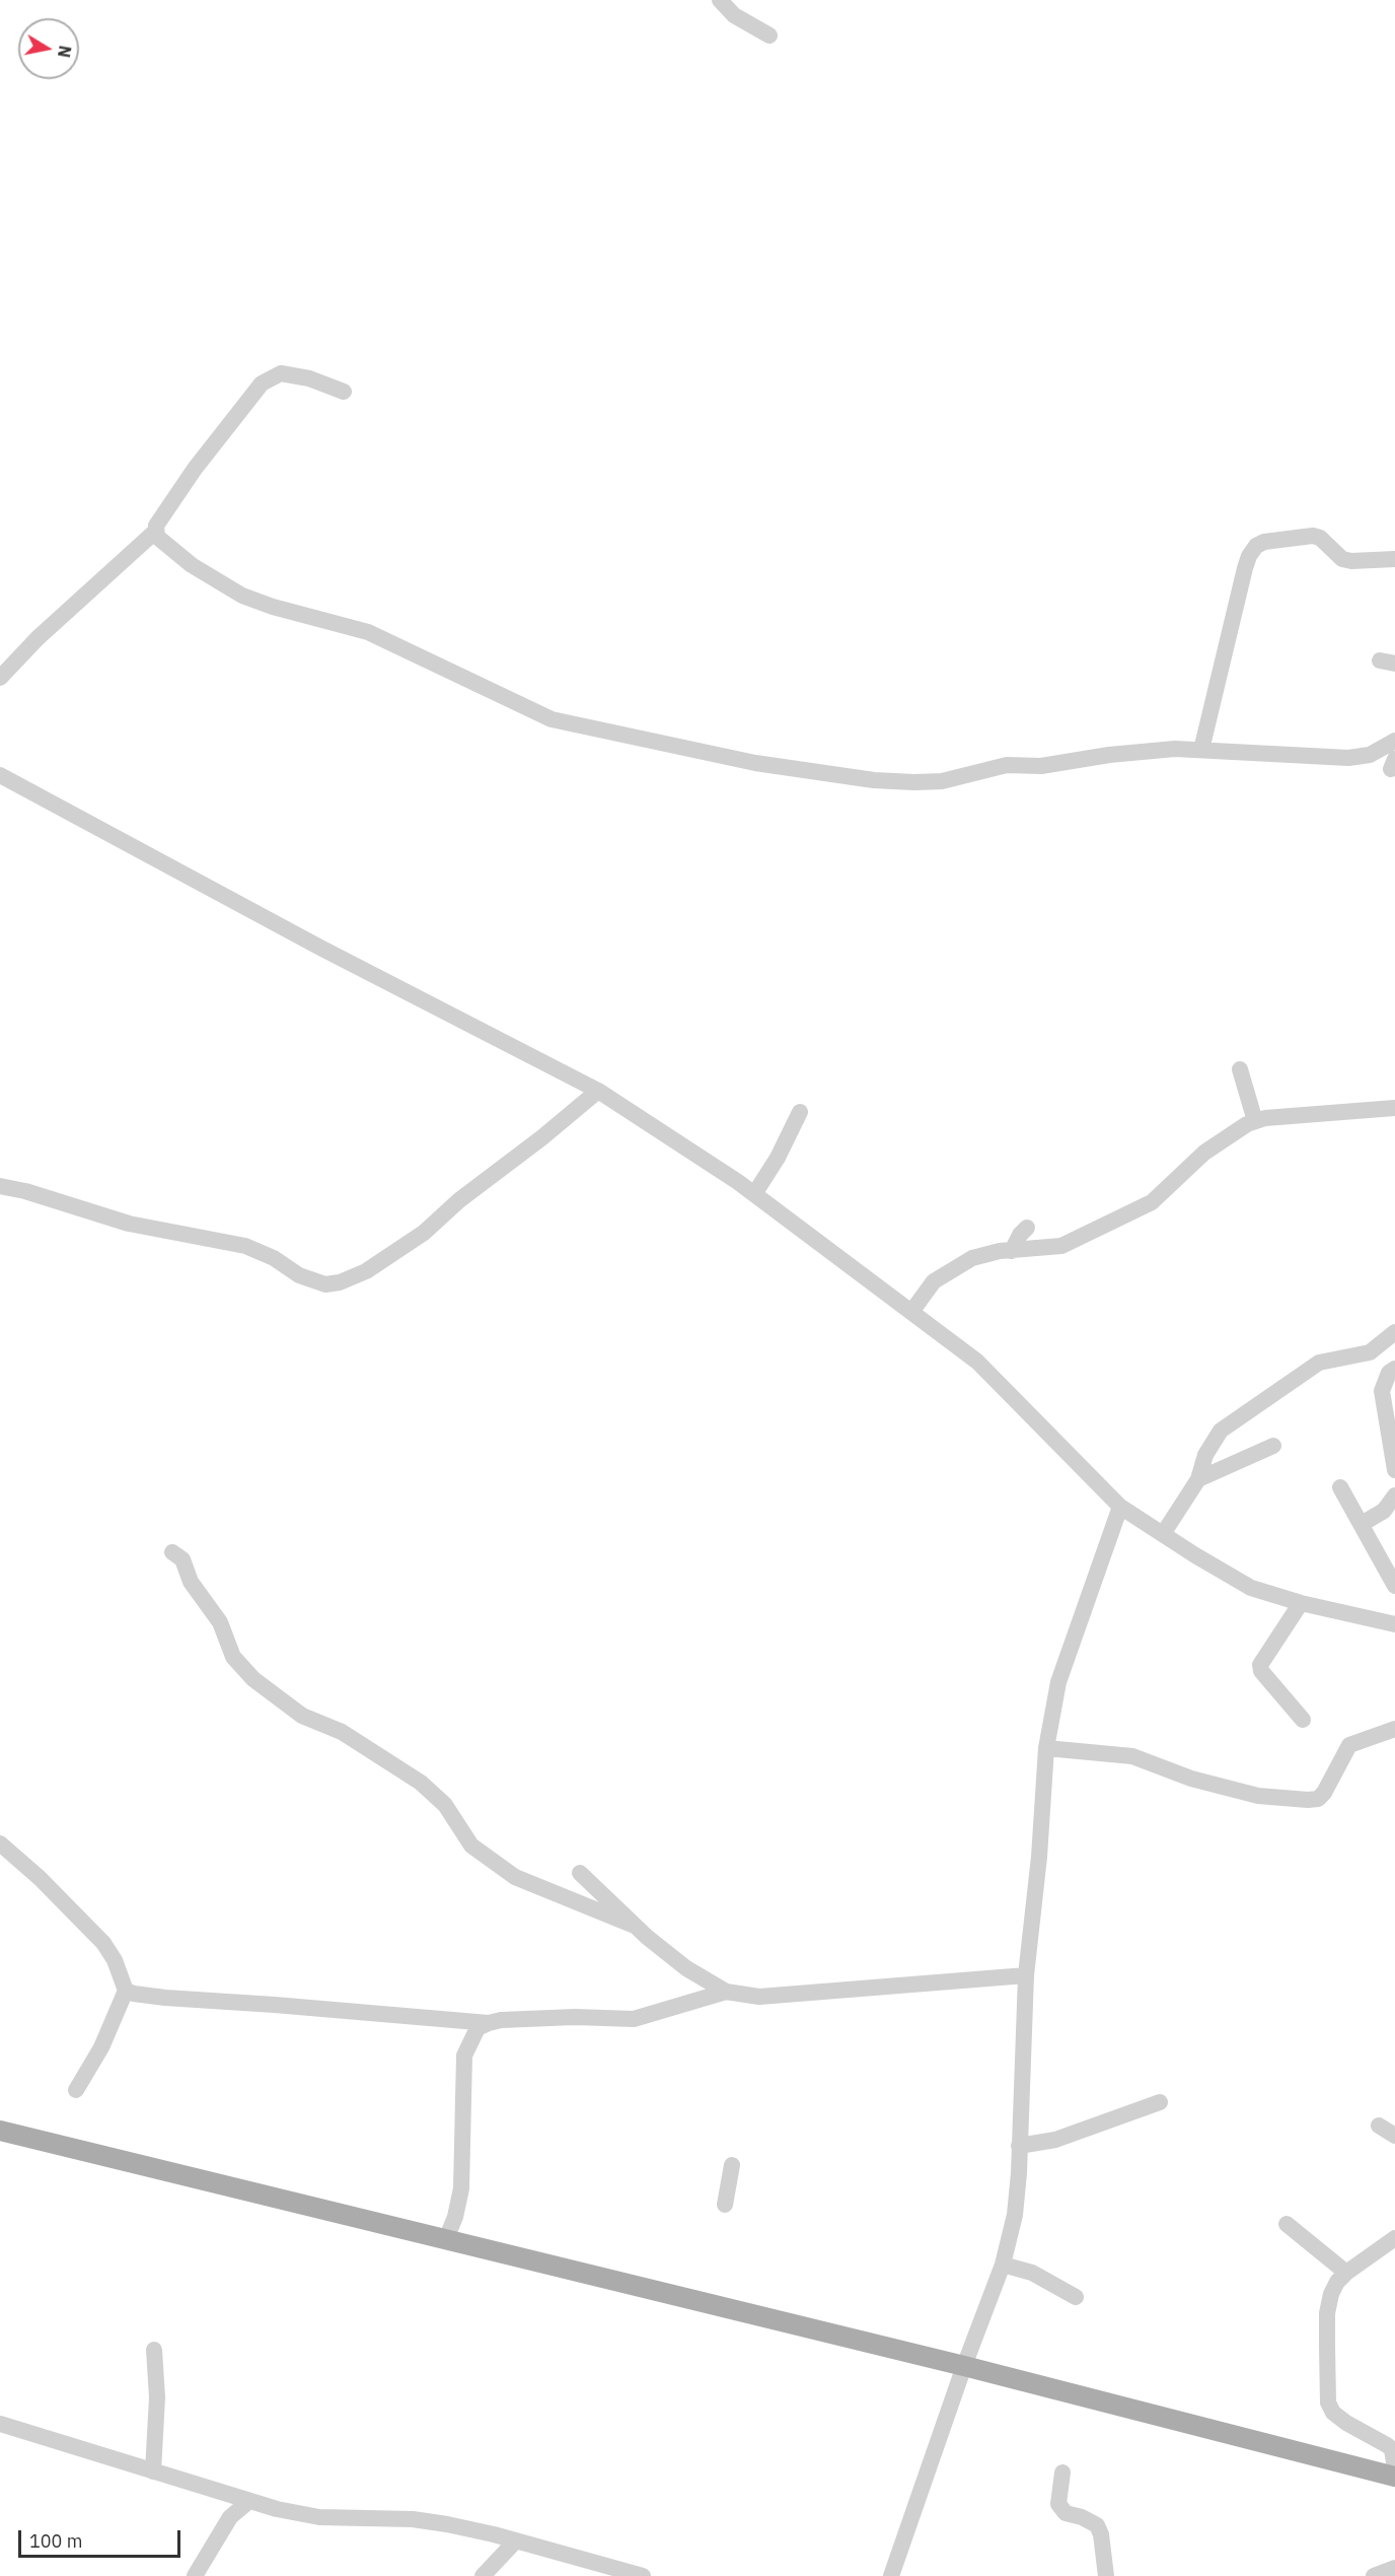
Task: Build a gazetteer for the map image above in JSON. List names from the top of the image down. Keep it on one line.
{"scale_bar":"100 m","north":"right"}
